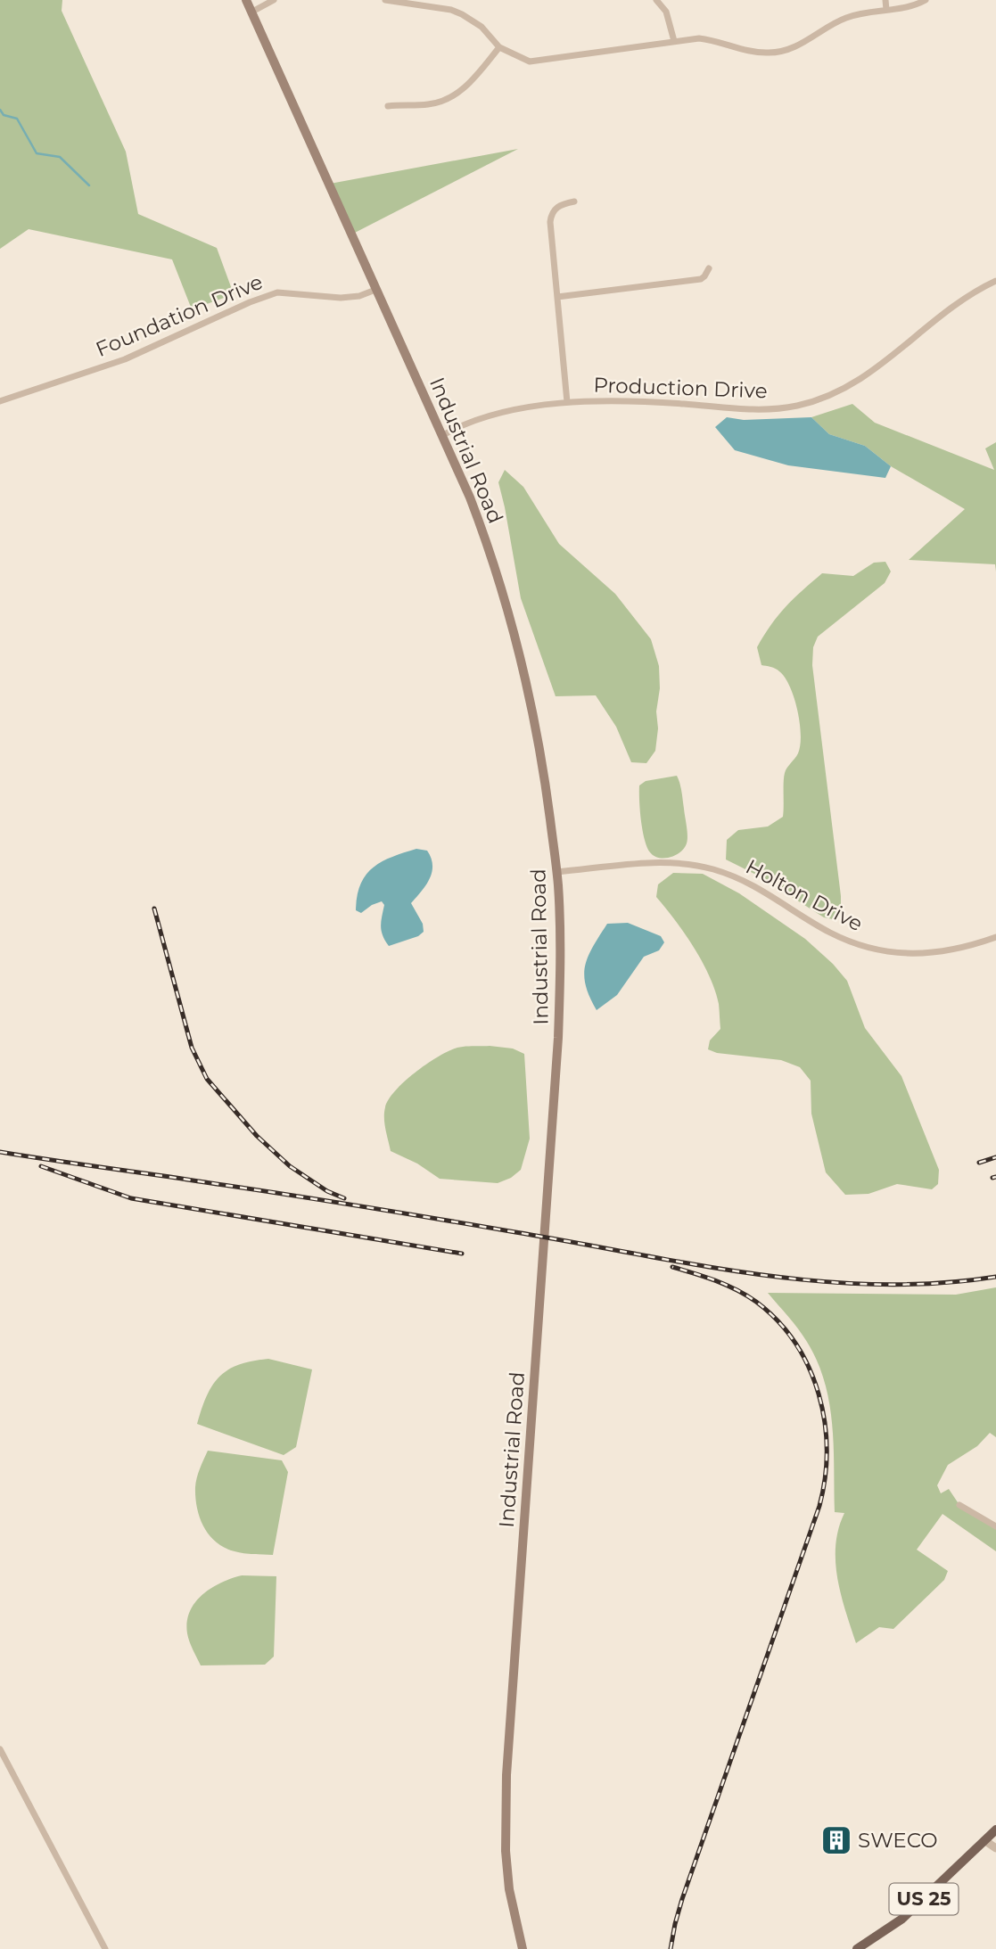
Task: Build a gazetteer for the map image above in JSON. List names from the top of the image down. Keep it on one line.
{"streets":{"main road":["Industrial Road","US 25"],"street":["Foundation Drive","Production Drive","Holton Drive"]},"crossings":[["Foundation Drive","Industrial Road"],["Production Drive","Industrial Road"],["Industrial Road","Holton Drive"]],"places":{"building":["SWECO"]}}
